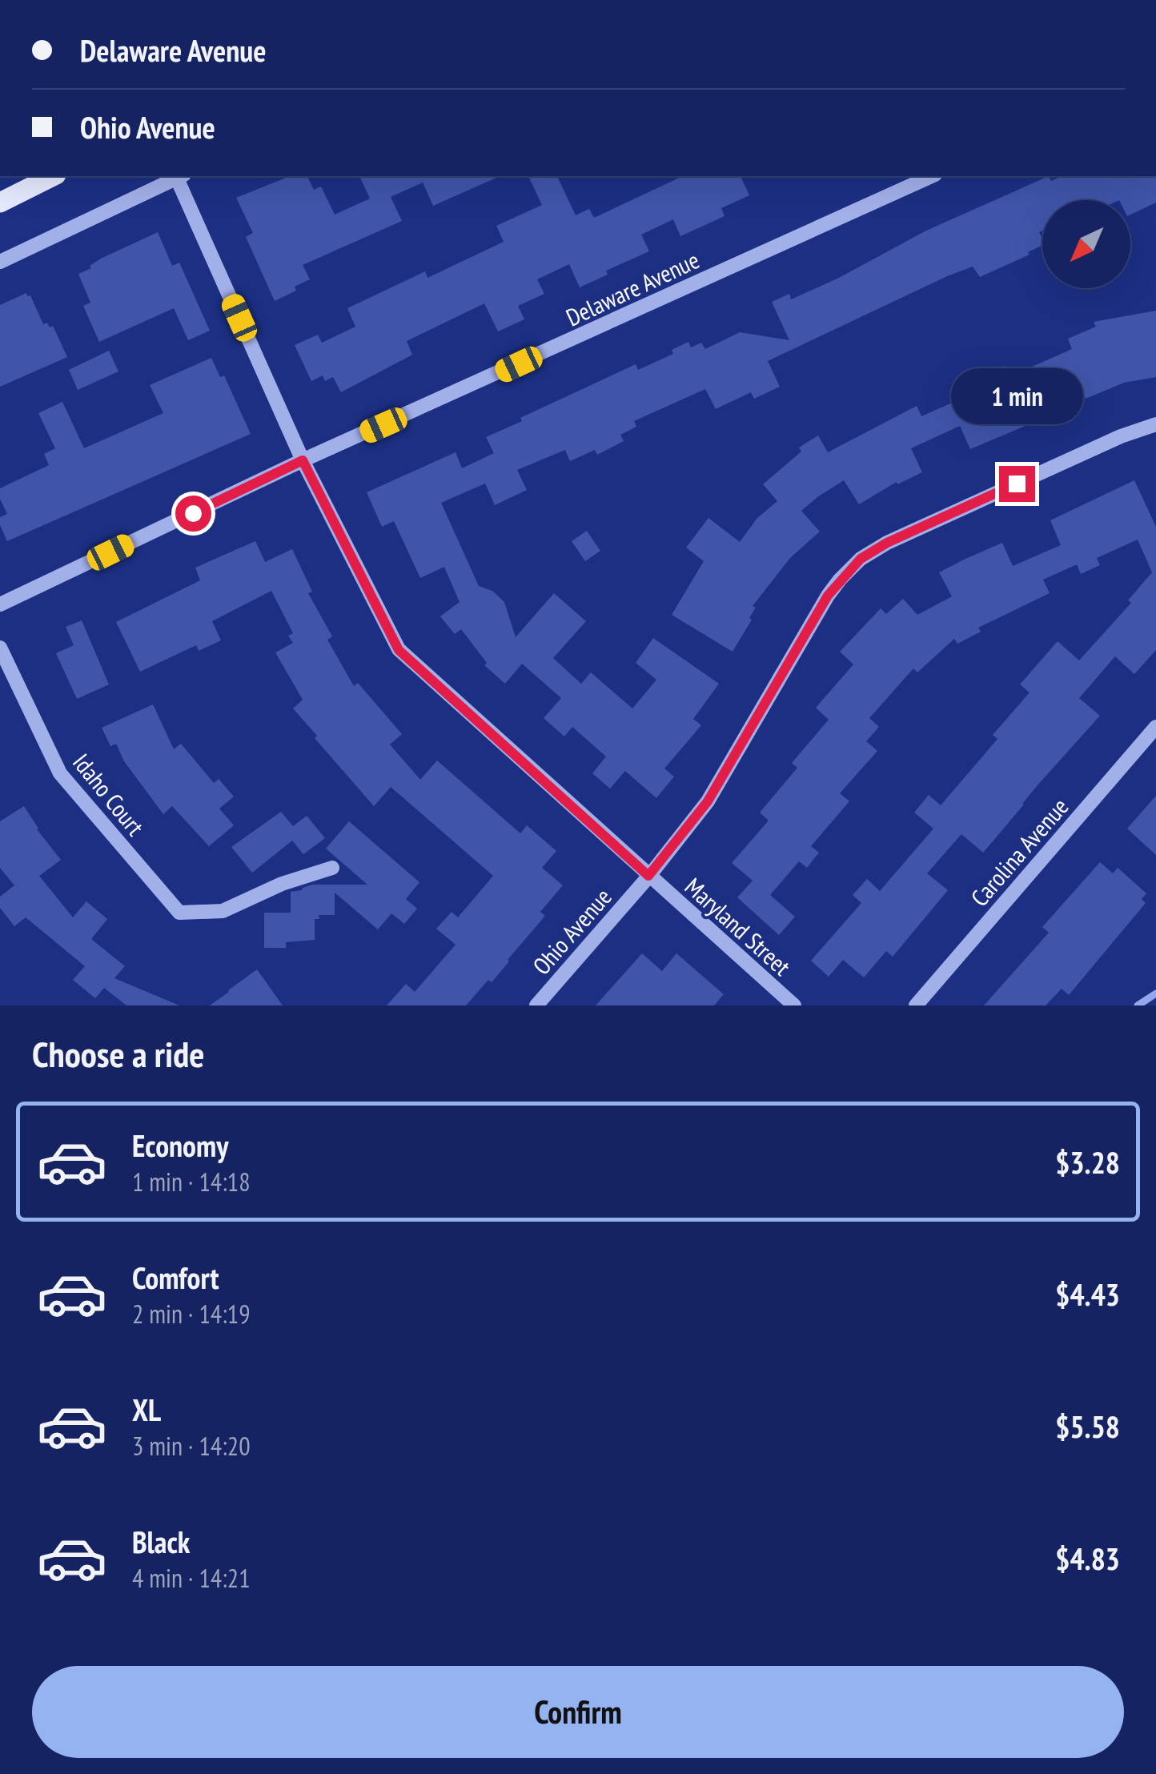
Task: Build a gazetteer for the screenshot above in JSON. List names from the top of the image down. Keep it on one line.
{"streets":{"street":["Delaware Avenue","Idaho Court","Carolina Avenue","Maryland Street","Ohio Avenue"]},"crossings":[["Delaware Avenue","Maryland Street"],["Maryland Street","Ohio Avenue"]],"north":"bottom left","page":{"banner":["Delaware Avenue","Ohio Avenue"],"bubble":"1 min","heading":"Choose a ride","list":[{"name":"Economy","note":"1 min · 14:18","value":"$3.28"},{"name":"Comfort","note":"2 min · 14:19","value":"$4.43"},{"name":"XL","note":"3 min · 14:20","value":"$5.58"},{"name":"Black","note":"4 min · 14:21","value":"$4.83"}],"buttons":"Confirm"}}
